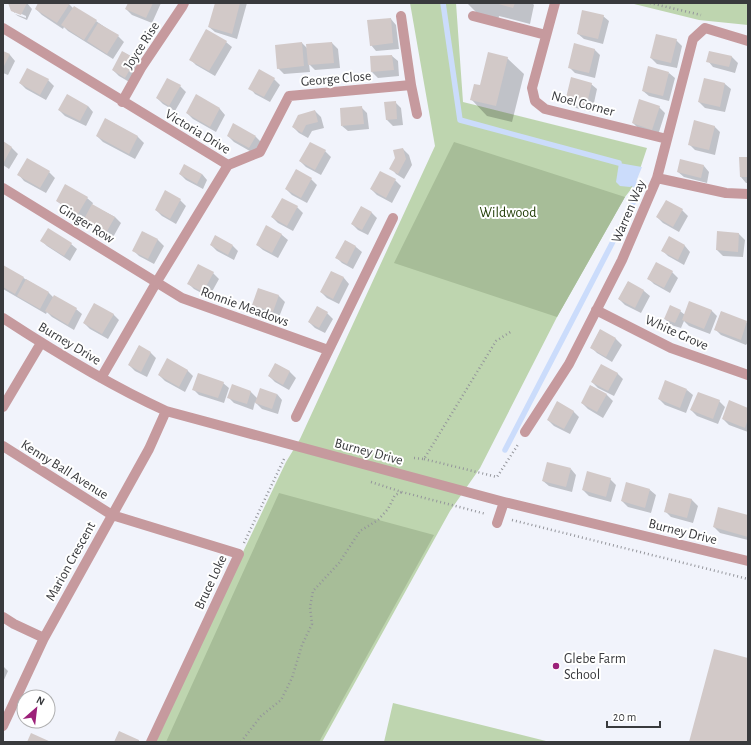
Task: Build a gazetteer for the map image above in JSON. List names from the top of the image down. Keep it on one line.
{"streets":{"street":["Joyce Rise","George Close","Noel Corner","Victoria Drive","Warren Way","Ginger Row","Ronnie Meadows","White Grove","Burney Drive","Kenny Ball Avenue","Marion Crescent","Bruce Loke"]},"crossings":[["Joyce Rise","Victoria Drive"],["George Close","Victoria Drive"],["Noel Corner","Warren Way"],["Victoria Drive","Ginger Row"],["Victoria Drive","Ronnie Meadows"],["Victoria Drive","Burney Drive"],["Warren Way","White Grove"],["Ginger Row","Ronnie Meadows"],["Burney Drive","Marion Crescent"],["Kenny Ball Avenue","Marion Crescent"],["Kenny Ball Avenue","Bruce Loke"],["Marion Crescent","Bruce Loke"]],"parks":["Wildwood"],"places":["Glebe Farm School"],"scale_bar":"20 m","north":"top right"}
